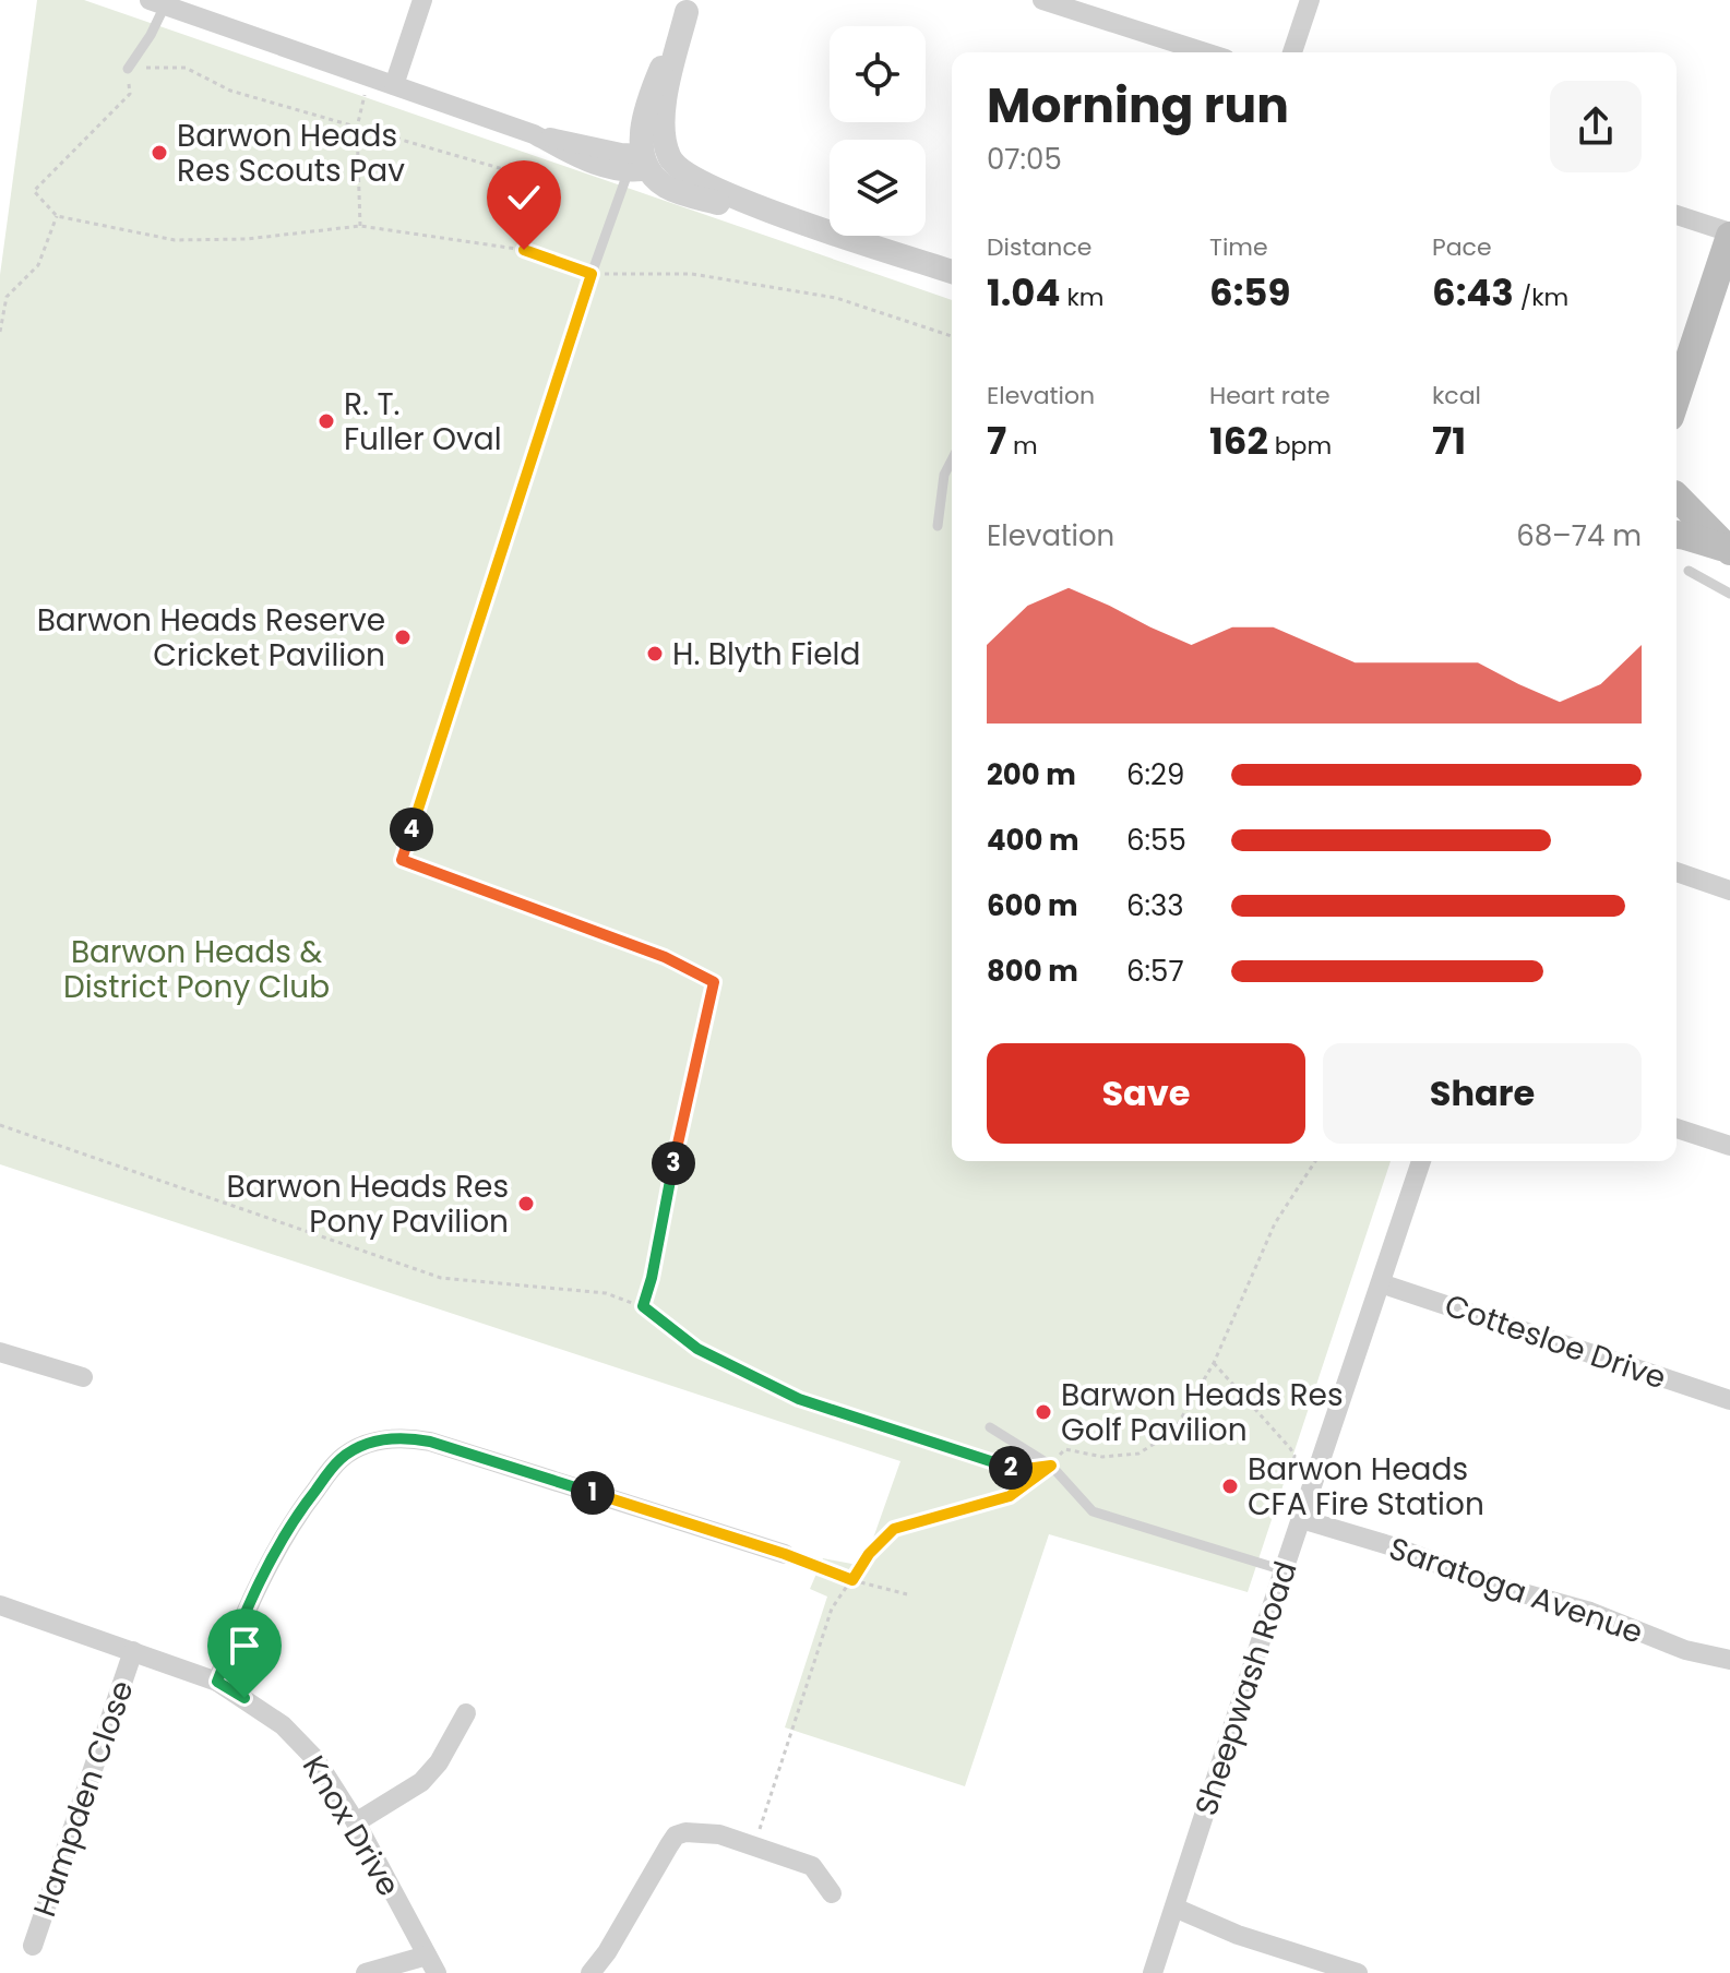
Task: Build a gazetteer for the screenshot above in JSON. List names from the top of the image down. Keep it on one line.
{"streets":{"street":["Cottesloe Drive","Saratoga Avenue","Sheepwash Road","Hampden Close","Knox Drive"]},"crossings":[["Cottesloe Drive","Sheepwash Road"],["Saratoga Avenue","Sheepwash Road"],["Hampden Close","Knox Drive"]],"parks":["Barwon Heads & District Pony Club"],"places":["Barwon Heads Res Scouts Pav","R. T. Fuller Oval","Barwon Heads Reserve Cricket Pavilion","H. Blyth Field","Barwon Heads Res Pony Pavilion","Barwon Heads Res Golf Pavilion","Barwon Heads CFA Fire Station"],"page":{"heading":["Morning run","07:05"],"stats":[["Distance","1.04 km"],["Time","6:59"],["Pace","6:43 /km"],["Elevation","7 m"],["Heart rate","162 bpm"],["kcal","71"]],"chart":["Elevation","68–74 m"],"list":[{"name":"200 m","note":"6:29"},{"name":"400 m","note":"6:55"},{"name":"600 m","note":"6:33"},{"name":"800 m","note":"6:57"}],"pins":["4","3","2","1"],"buttons":["Save","Share"]}}
